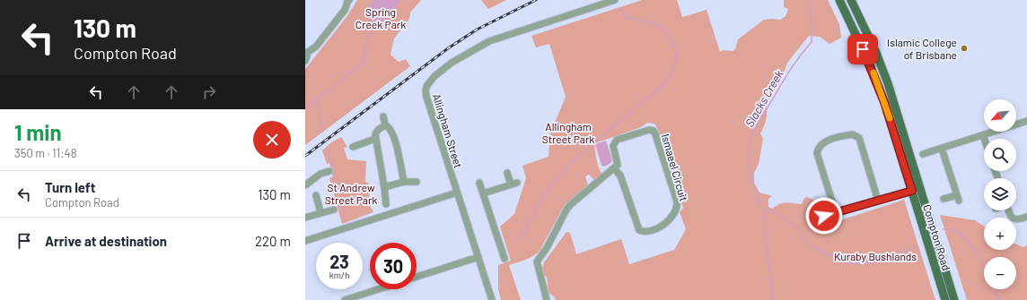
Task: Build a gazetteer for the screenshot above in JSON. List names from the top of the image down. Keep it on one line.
{"streets":{"main road":["Compton Road"],"street":["Allingham Street","Ismaeel Circuit"]},"water":["Slacks Creek"],"parks":["Spring Creek Park","Allingham Street Park","St Andrew Street Park","Kuraby Bushlands"],"places":["Islamic College of Brisbane"],"north":"bottom left","page":{"turn":["130 m","Compton Road"],"map_buttons":["+","−"],"heading":["1 min","350 m · 11:48"],"list":[{"name":"Turn left","note":"Compton Road","value":"130 m"},{"name":"Arrive at destination","value":"220 m"}],"speed":"23 km/h","limit":"30"}}
